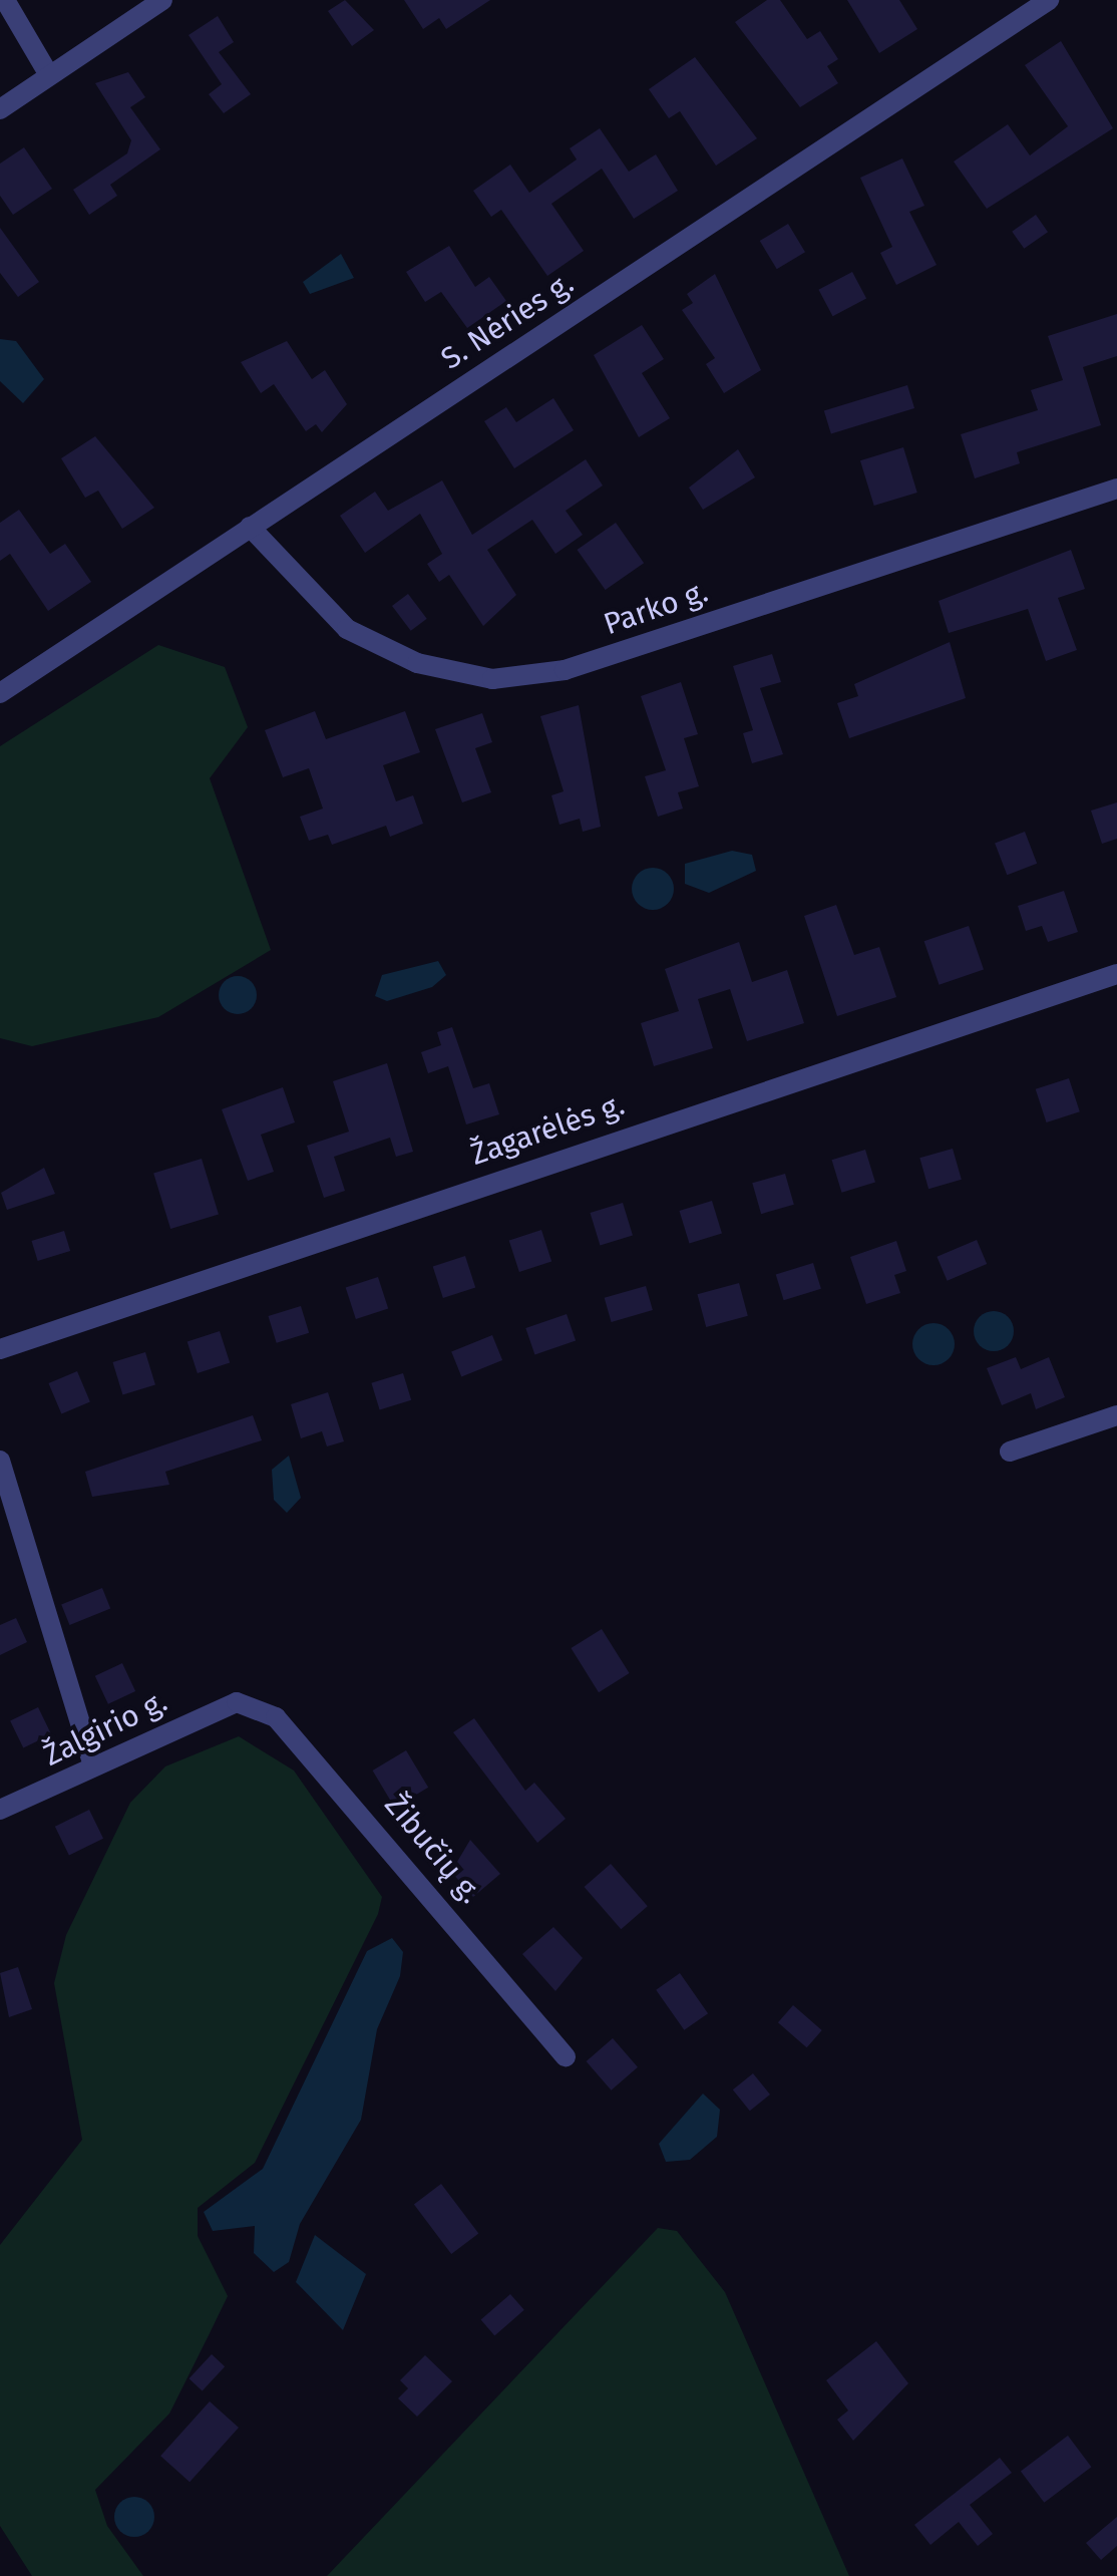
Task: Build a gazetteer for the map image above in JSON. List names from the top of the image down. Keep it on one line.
{"streets":{"street":["S. Nėries g.","Parko g.","Žagarėlės g.","Žalgirio g.","Žibučių g."]},"crossings":[["S. Nėries g.","Parko g."],["Žalgirio g.","Žibučių g."]]}
